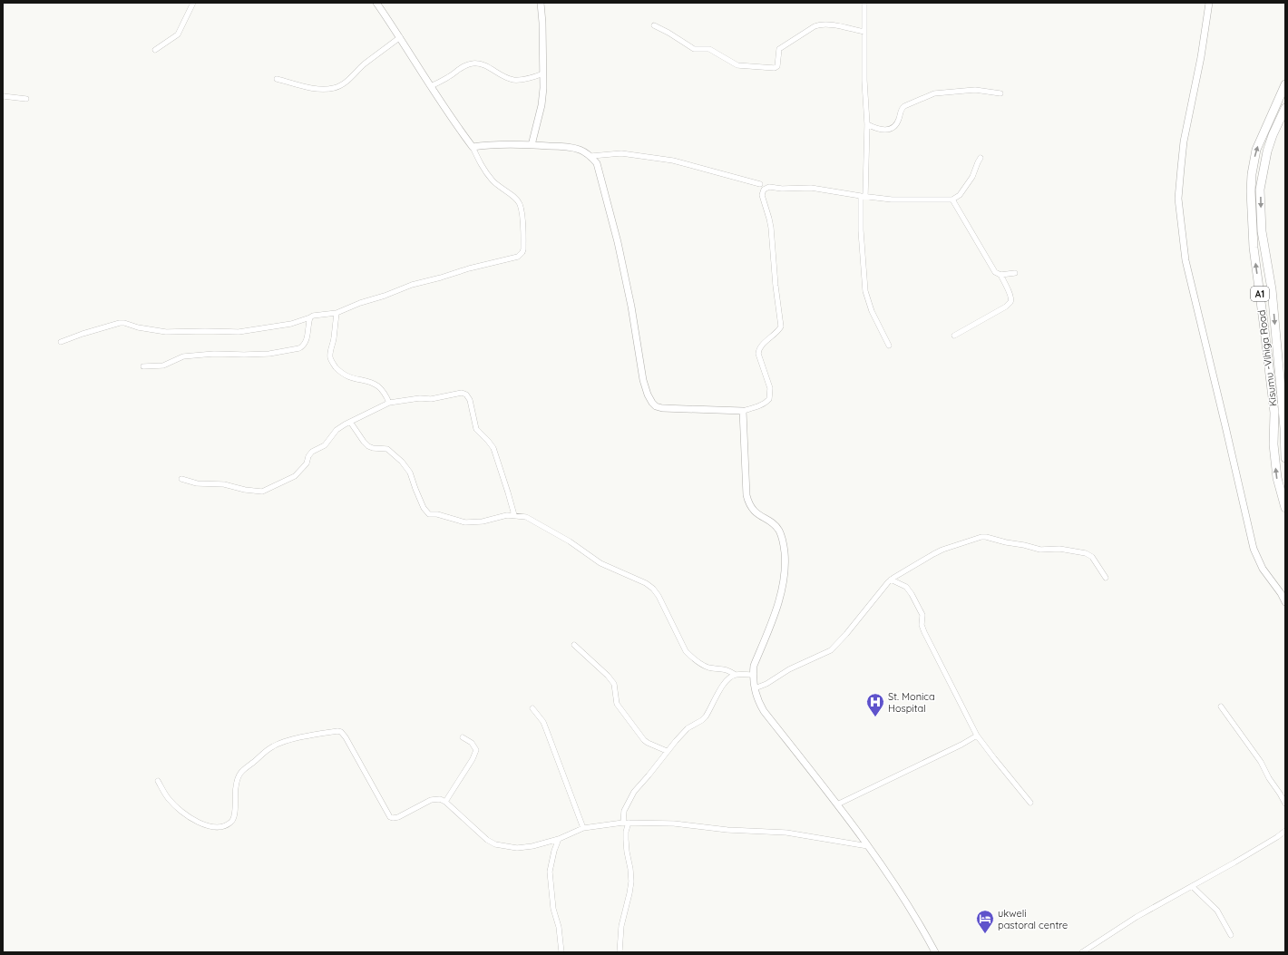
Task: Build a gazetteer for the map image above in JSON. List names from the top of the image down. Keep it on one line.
{"streets":{"highway":["A1","Kisumu -Vihiga Road"]},"places":{"hospital":["St. Monica Hospital"],"hotel":["ukweli pastoral centre"]}}
